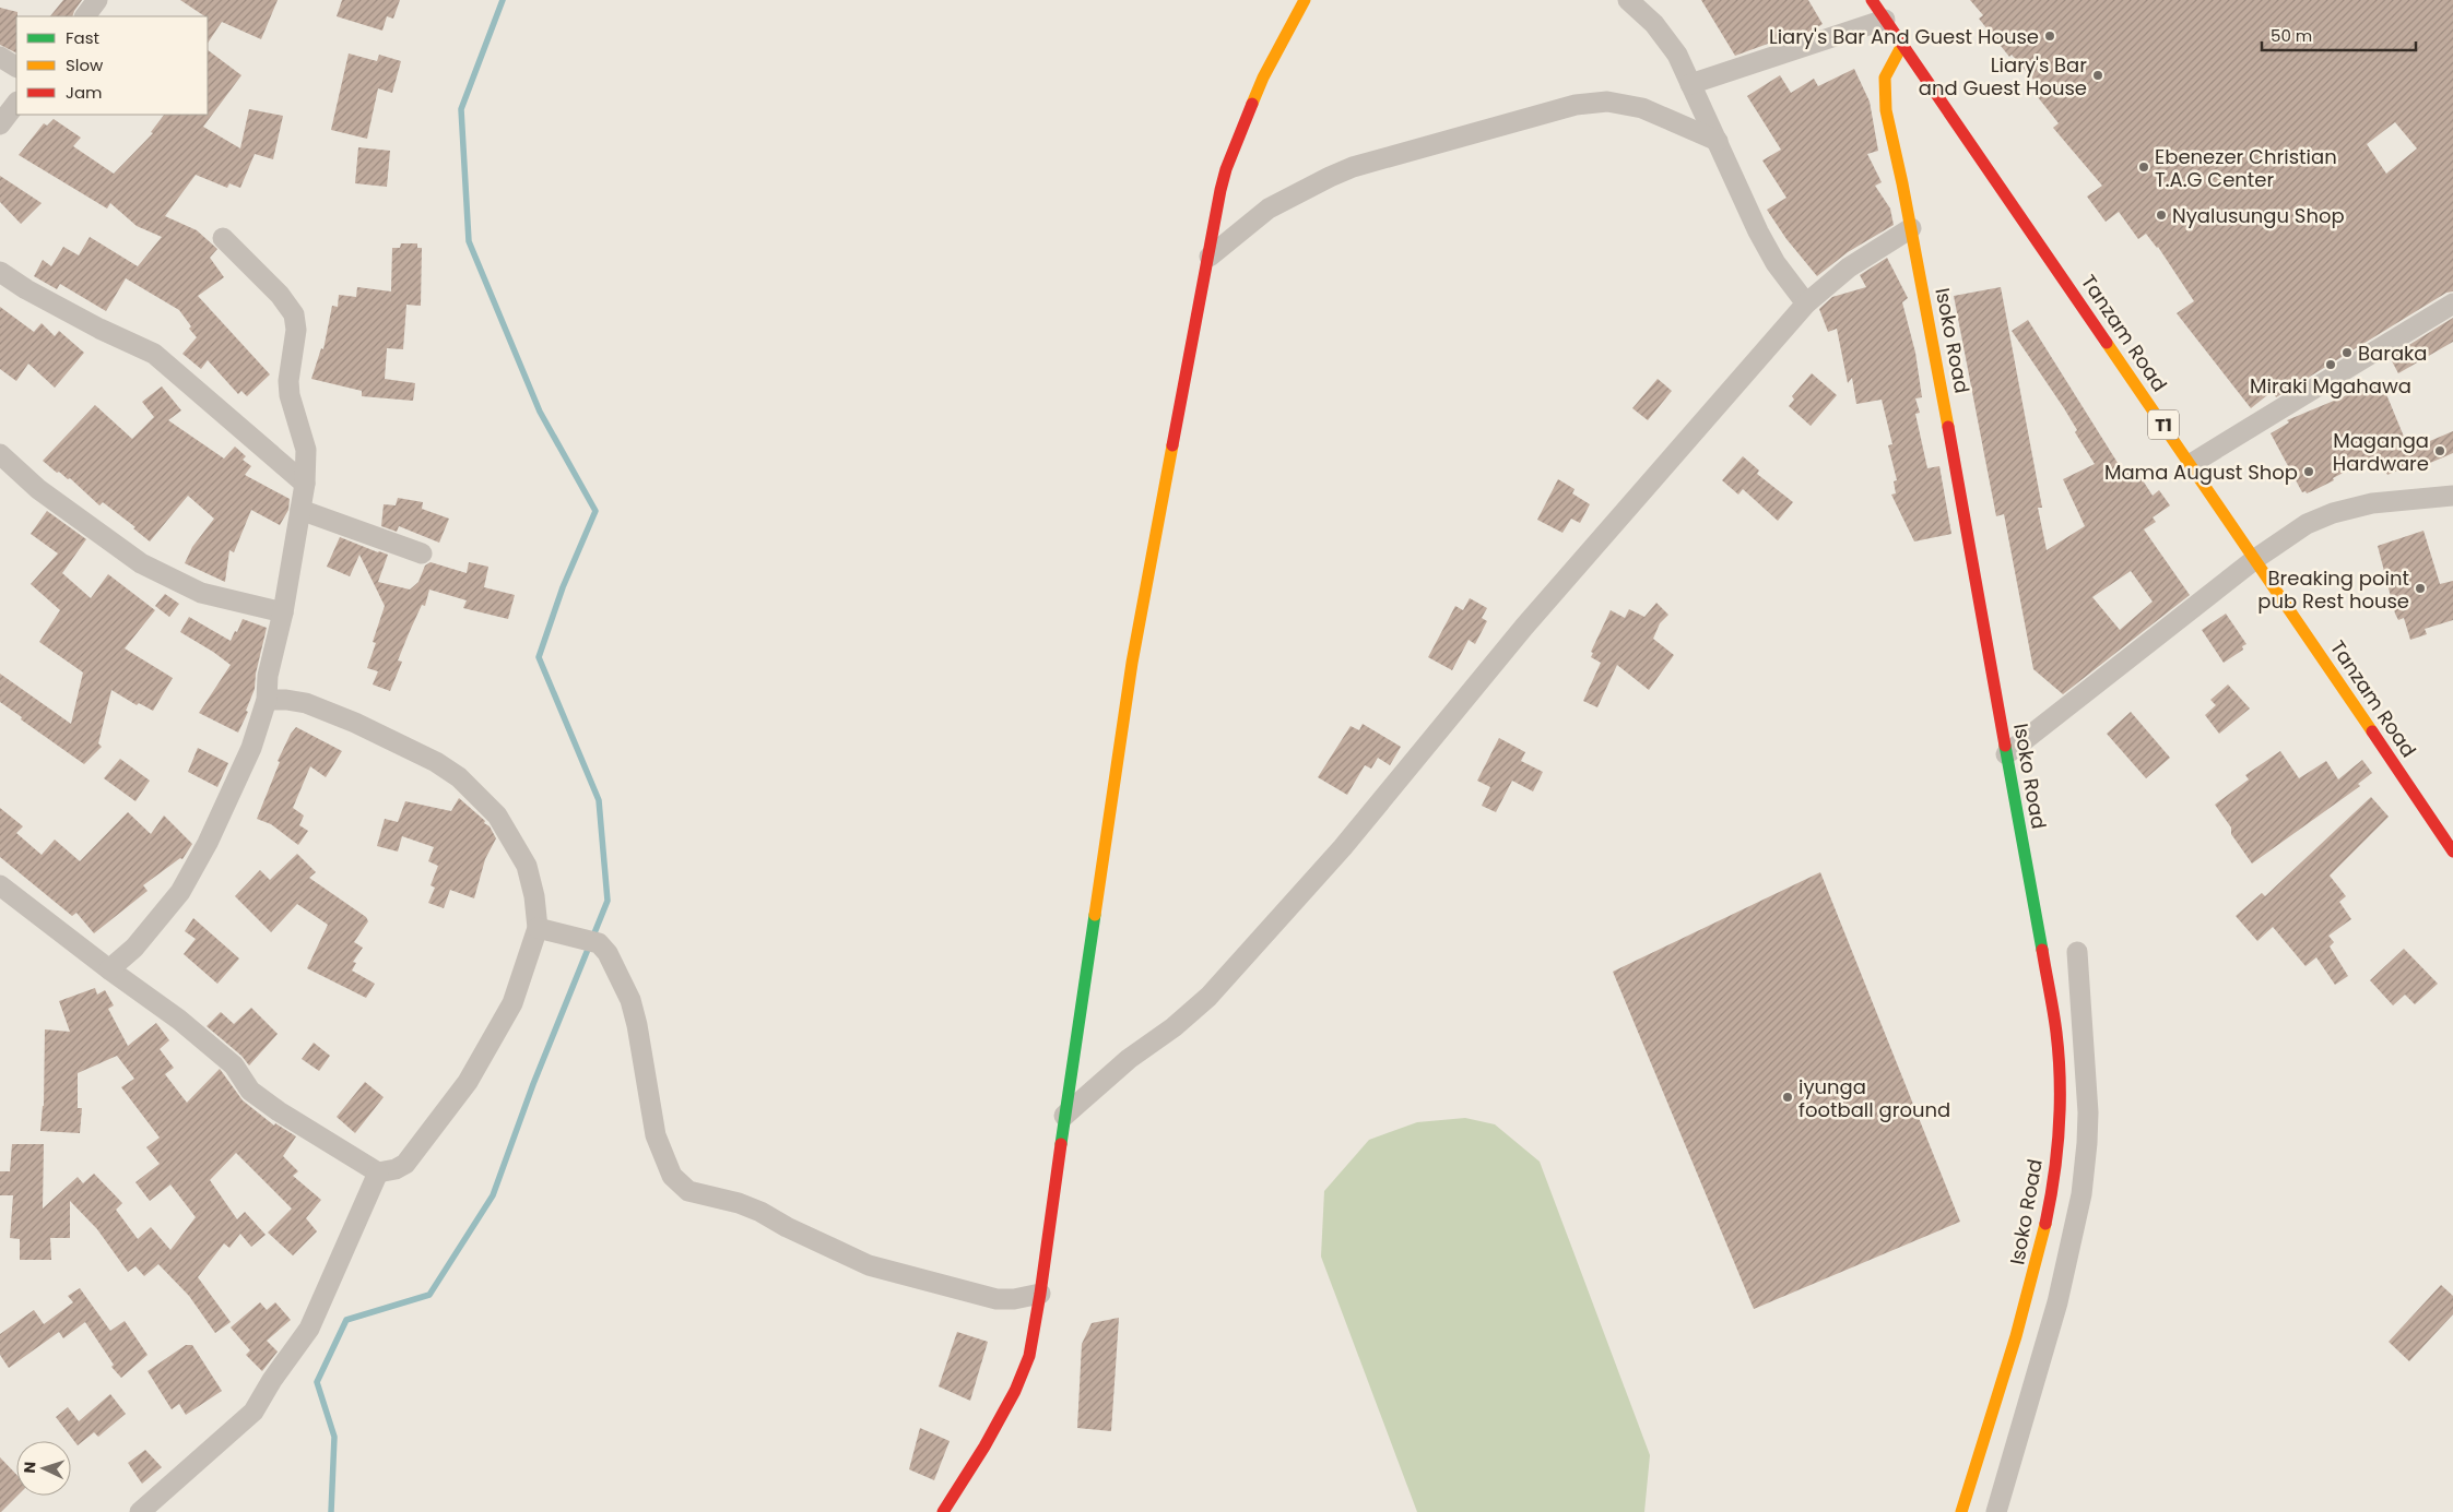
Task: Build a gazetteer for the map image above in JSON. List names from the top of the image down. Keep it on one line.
{"streets":{"main road":["Tanzam Road","Isoko Road","T1"]},"crossings":[["Tanzam Road","Isoko Road"]],"places":["Liary's Bar And Guest House","Liary's Bar and Guest House","Ebenezer Christian T.A.G Center","Nyalusungu Shop","Baraka","Miraki Mgahawa","Maganga Hardware","Mama August Shop","Breaking point pub Rest house","iyunga football ground"],"legend":["Fast","Slow","Jam"],"scale_bar":"50 m","north":"left"}
